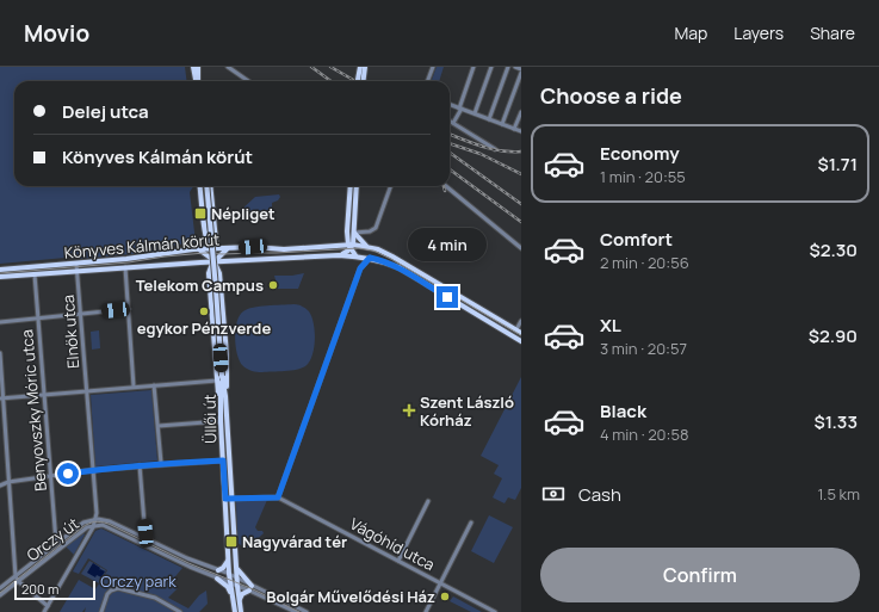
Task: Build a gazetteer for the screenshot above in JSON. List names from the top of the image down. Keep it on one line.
{"streets":{"main road":["Könyves Kálmán körút","Üllői út"],"street":["Elnök utca","Benyovszky Móric utca","Orczy út","Vágóhíd utca"]},"crossings":[["Könyves Kálmán körút","Elnök utca"],["Könyves Kálmán körút","Benyovszky Móric utca"],["Benyovszky Móric utca","Orczy út"],["Üllői út","Orczy út"]],"parks":["Orczy park"],"places":{"transit":["Népliget","Nagyvárad tér"],"other":["Telekom Campus","egykor Pénzverde","Bolgár Művelődési Ház"],"health":["Szent László Kórház"]},"scale_bar":"200 m","page":{"header":"Movio","nav":["Map","Layers","Share"],"heading":"Choose a ride","banner":["Delej utca","Könyves Kálmán körút"],"list":[{"name":"Economy","note":"1 min · 20:55","value":"$1.71"},{"name":"Comfort","note":"2 min · 20:56","value":"$2.30"},{"name":"XL","note":"3 min · 20:57","value":"$2.90"},{"name":"Black","note":"4 min · 20:58","value":"$1.33"}],"bubble":"4 min","pay":["Cash","1.5 km"],"buttons":"Confirm","scale":"200 m"}}
